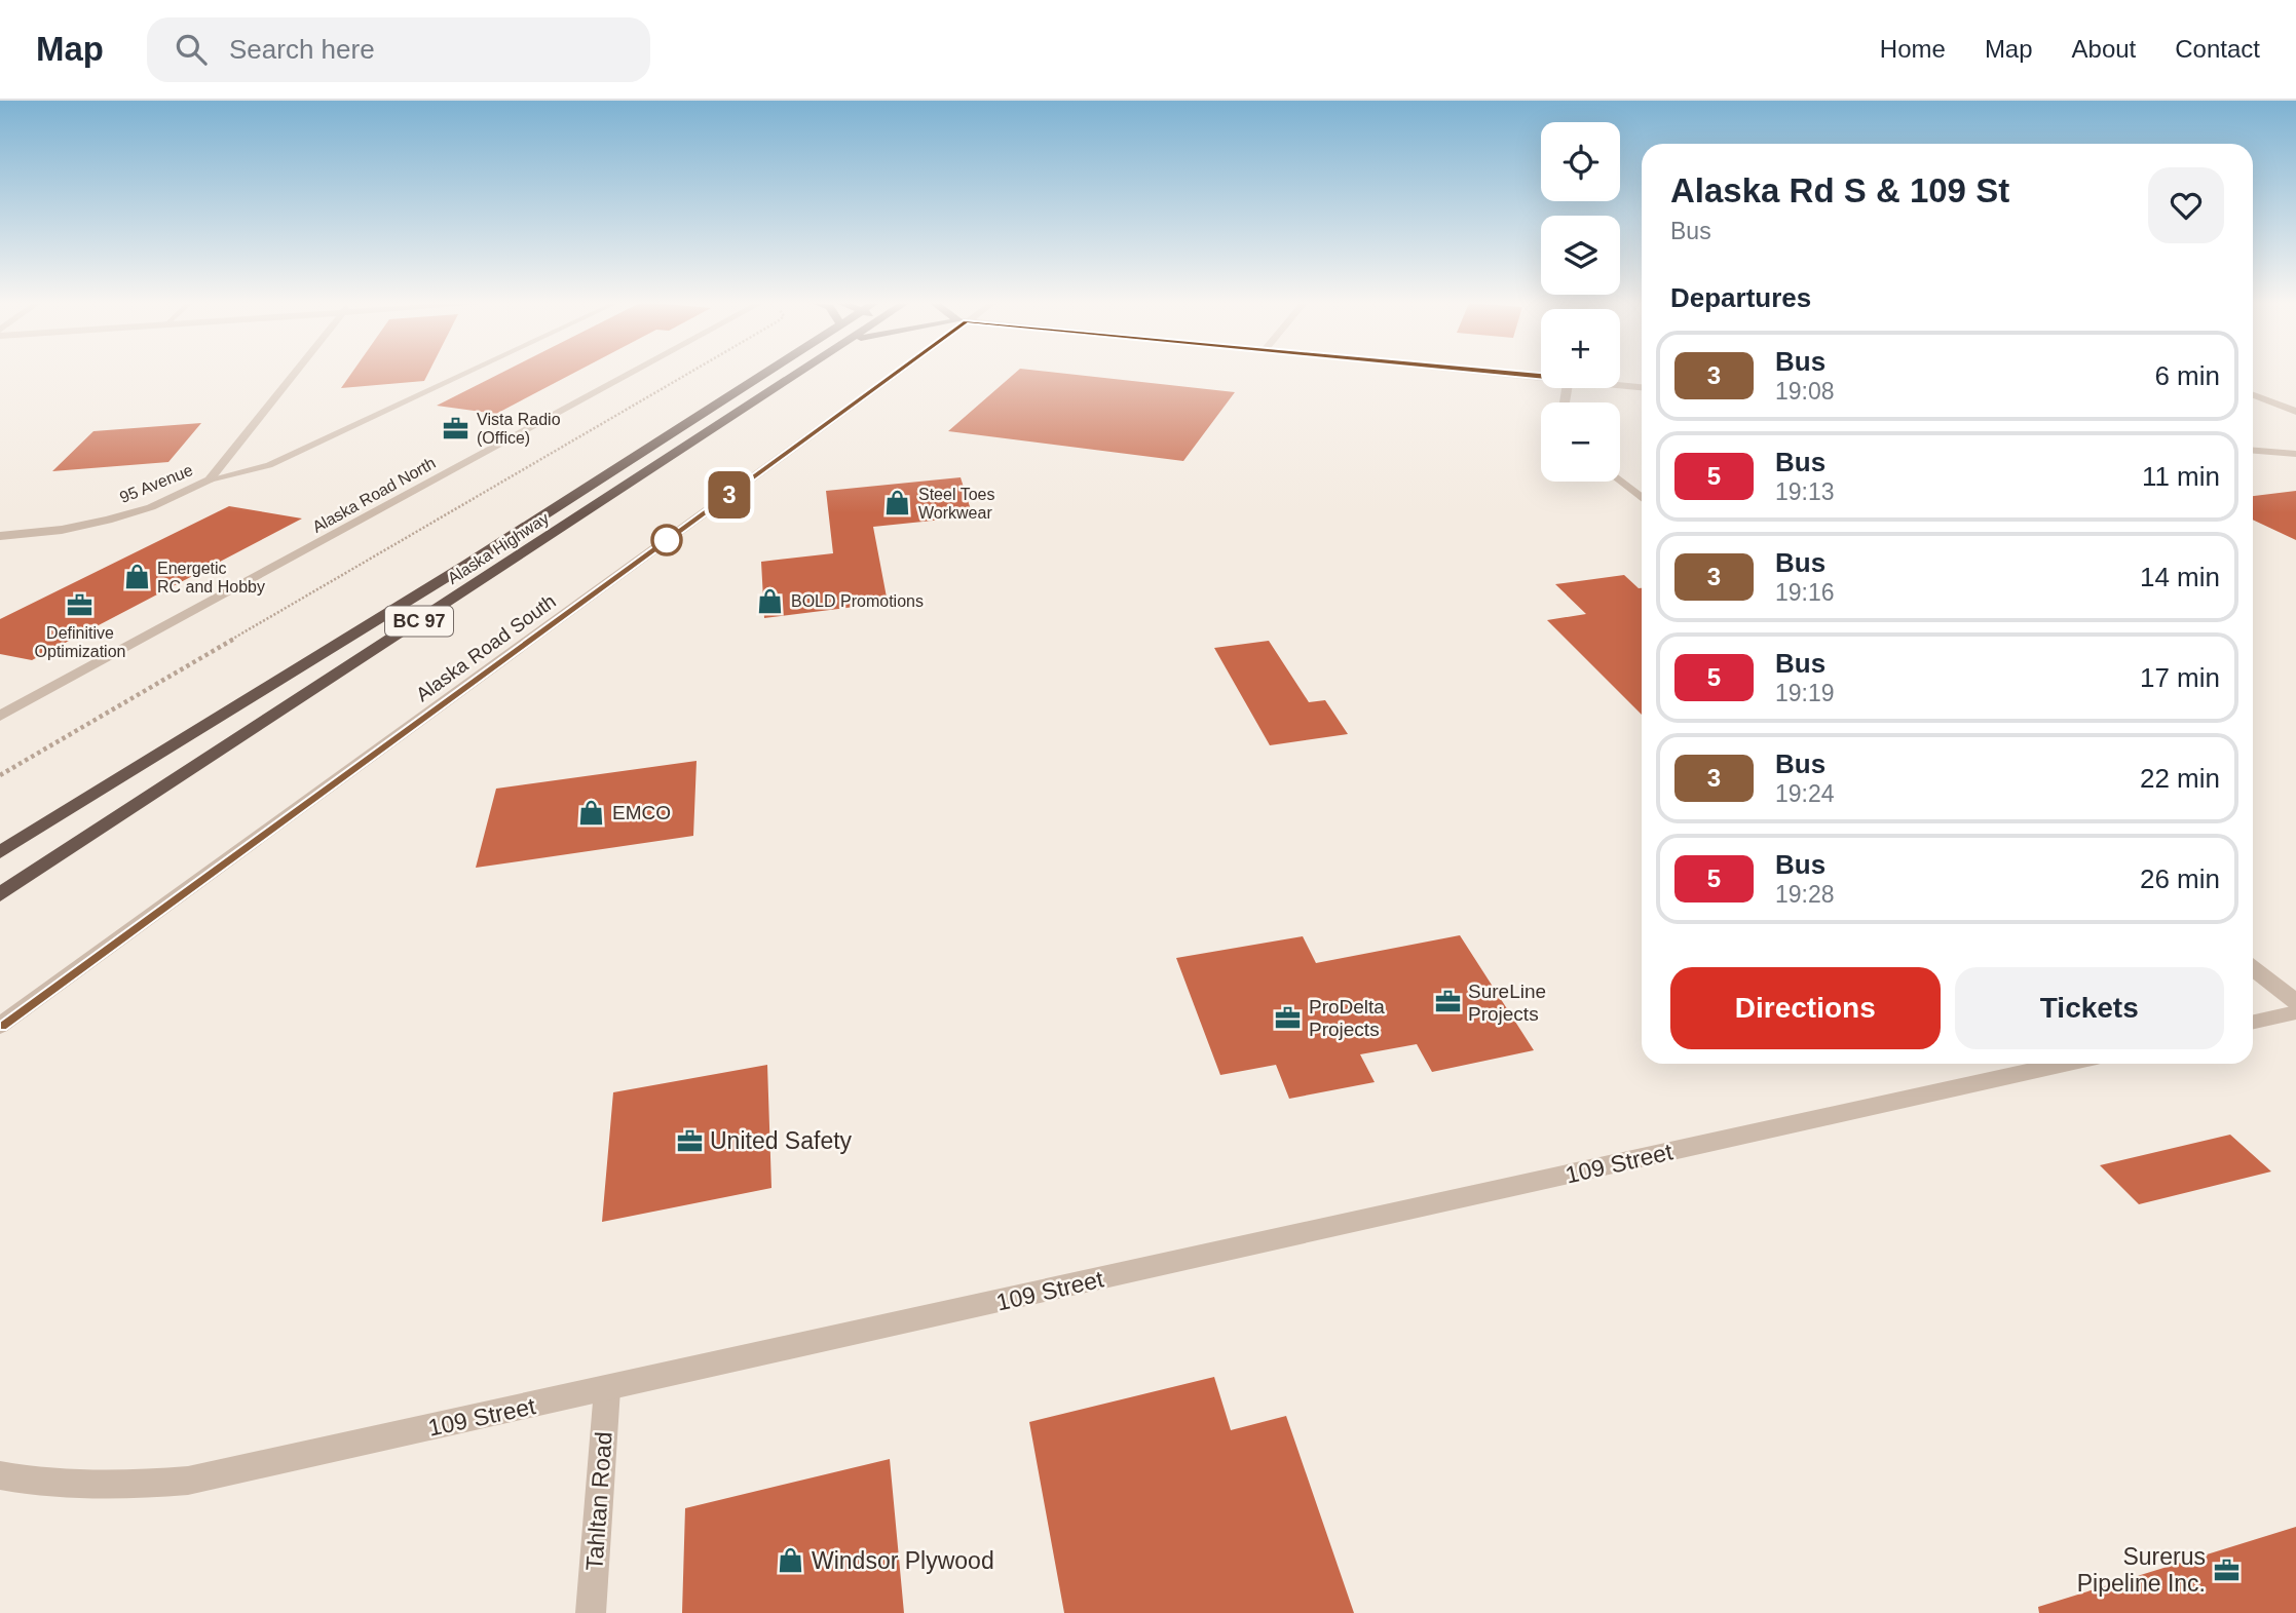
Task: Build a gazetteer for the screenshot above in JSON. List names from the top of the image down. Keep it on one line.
{"streets":{"highway":["Alaska Highway","BC 97"],"street":["95 Avenue","Alaska Road North","Alaska Road South","109 Street","Tahltan Road"]},"crossings":[["109 Street","Tahltan Road"]],"places":{"office":["Vista Radio (Office)","Definitive Optimization","SureLine Projects","ProDelta Projects","United Safety","Surerus Pipeline Inc."],"shop":["Steel Toes Workwear","Energetic RC and Hobby","BOLD Promotions","EMCO","Windsor Plywood"]},"lines":["bus line 3"],"page":{"header":"Map","search":"Search here","nav":["Home","Map","About","Contact"],"on_map":"3","map_buttons":["+","−"],"heading":[["Alaska Rd S & 109 St","Bus"],"Departures"],"list":[{"mark":"3","name":"Bus","note":"19:08","value":"6 min"},{"mark":"5","name":"Bus","note":"19:13","value":"11 min"},{"mark":"3","name":"Bus","note":"19:16","value":"14 min"},{"mark":"5","name":"Bus","note":"19:19","value":"17 min"},{"mark":"3","name":"Bus","note":"19:24","value":"22 min"},{"mark":"5","name":"Bus","note":"19:28","value":"26 min"}],"buttons":["Directions","Tickets"]}}
